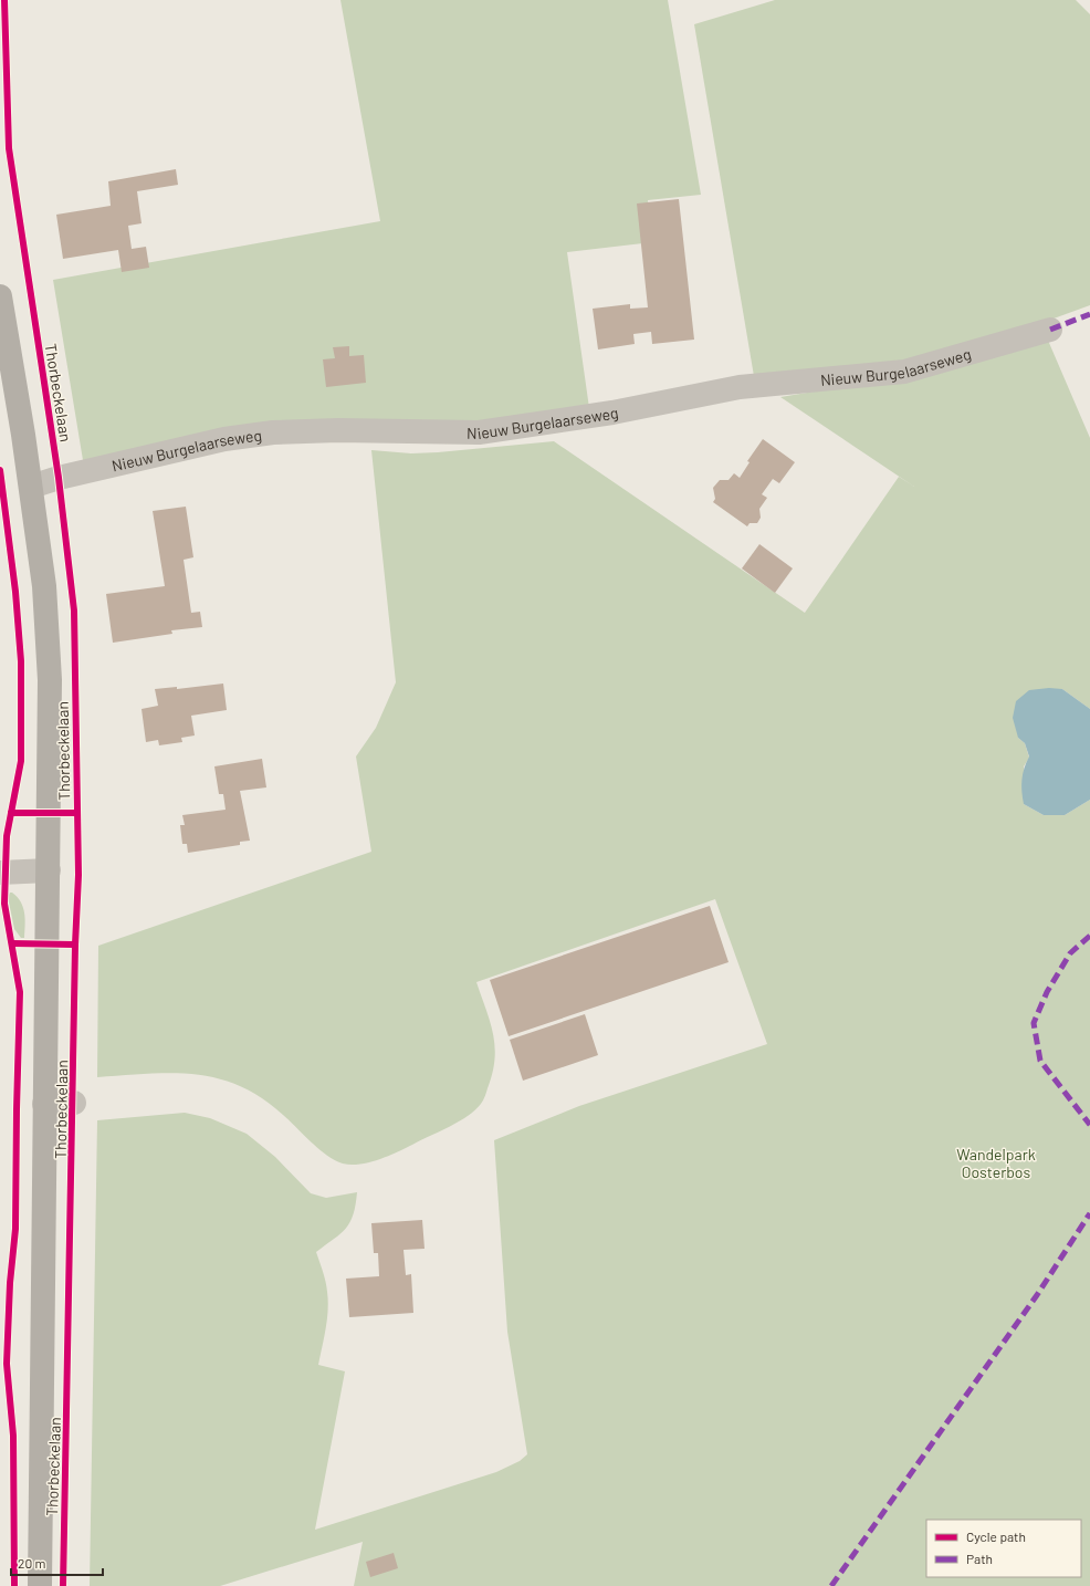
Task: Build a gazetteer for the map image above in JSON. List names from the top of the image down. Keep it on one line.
{"streets":{"main road":["Thorbeckelaan"],"street":["Nieuw Burgelaarseweg"]},"crossings":[["Nieuw Burgelaarseweg","Thorbeckelaan"]],"parks":["Wandelpark Oosterbos"],"legend":["Cycle path","Path"],"scale_bar":"20 m"}
